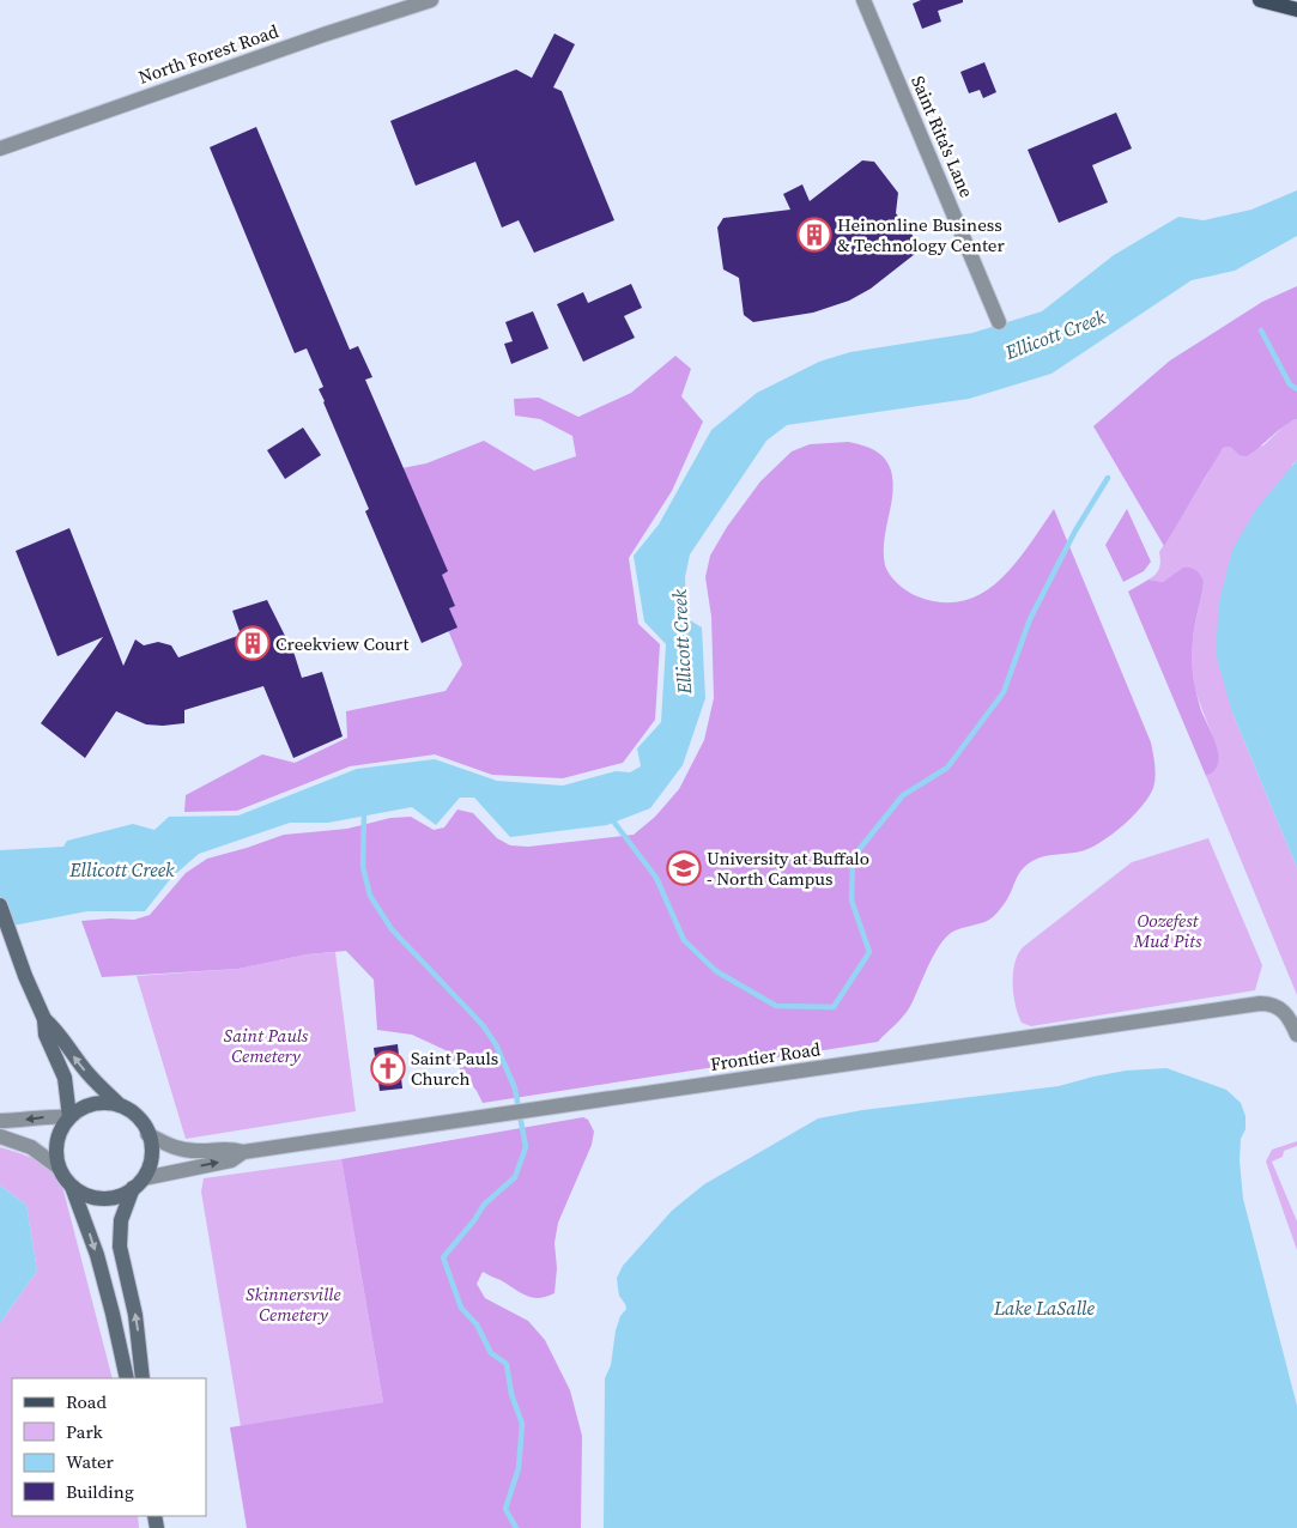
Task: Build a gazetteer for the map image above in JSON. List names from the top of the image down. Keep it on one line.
{"streets":{"street":["North Forest Road","Saint Rita's Lane","Frontier Road"]},"water":["Ellicott Creek","Lake LaSalle"],"parks":["Oozefest Mud Pits","Saint Pauls Cemetery","Skinnersville Cemetery"],"places":{"building":["Heinonline Business & Technology Center","Creekview Court"],"school or university":["University at Buffalo - North Campus"],"church":["Saint Pauls Church"]},"legend":["Road","Park","Water","Building"]}
